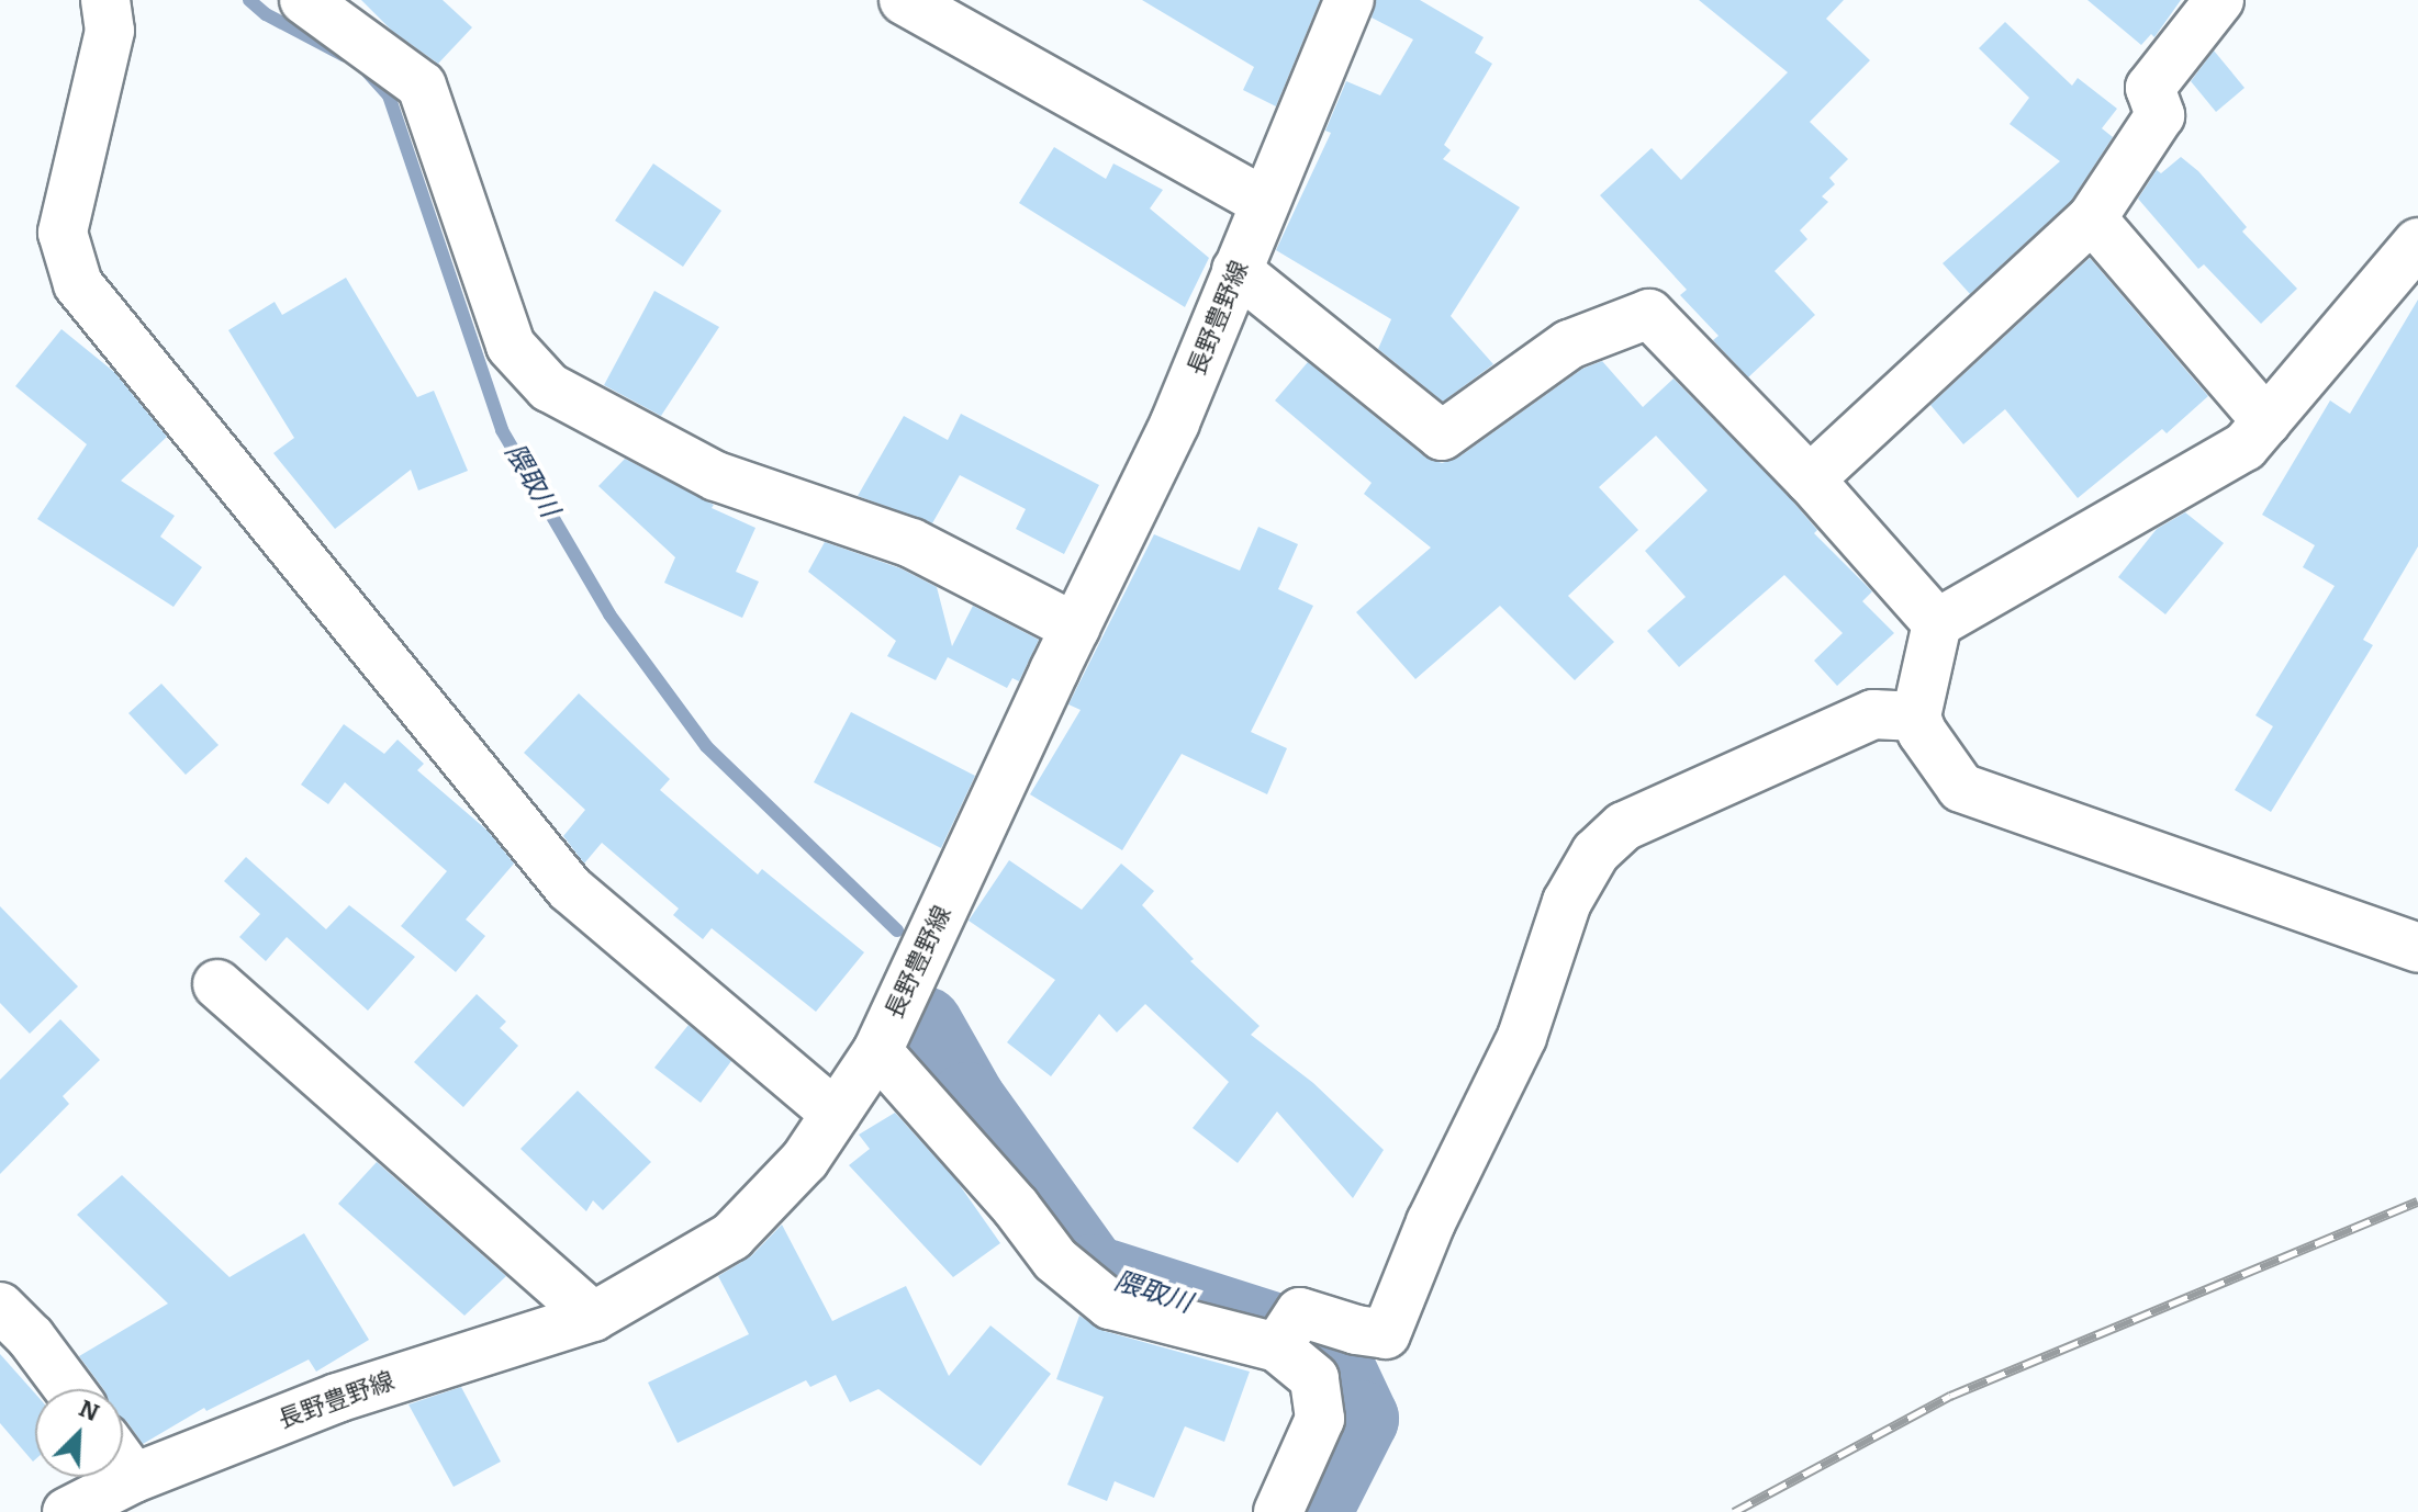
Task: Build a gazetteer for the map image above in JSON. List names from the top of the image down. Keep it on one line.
{"streets":{"street":["長野豊野線"]},"water":["隈取川"],"north":"top right"}
